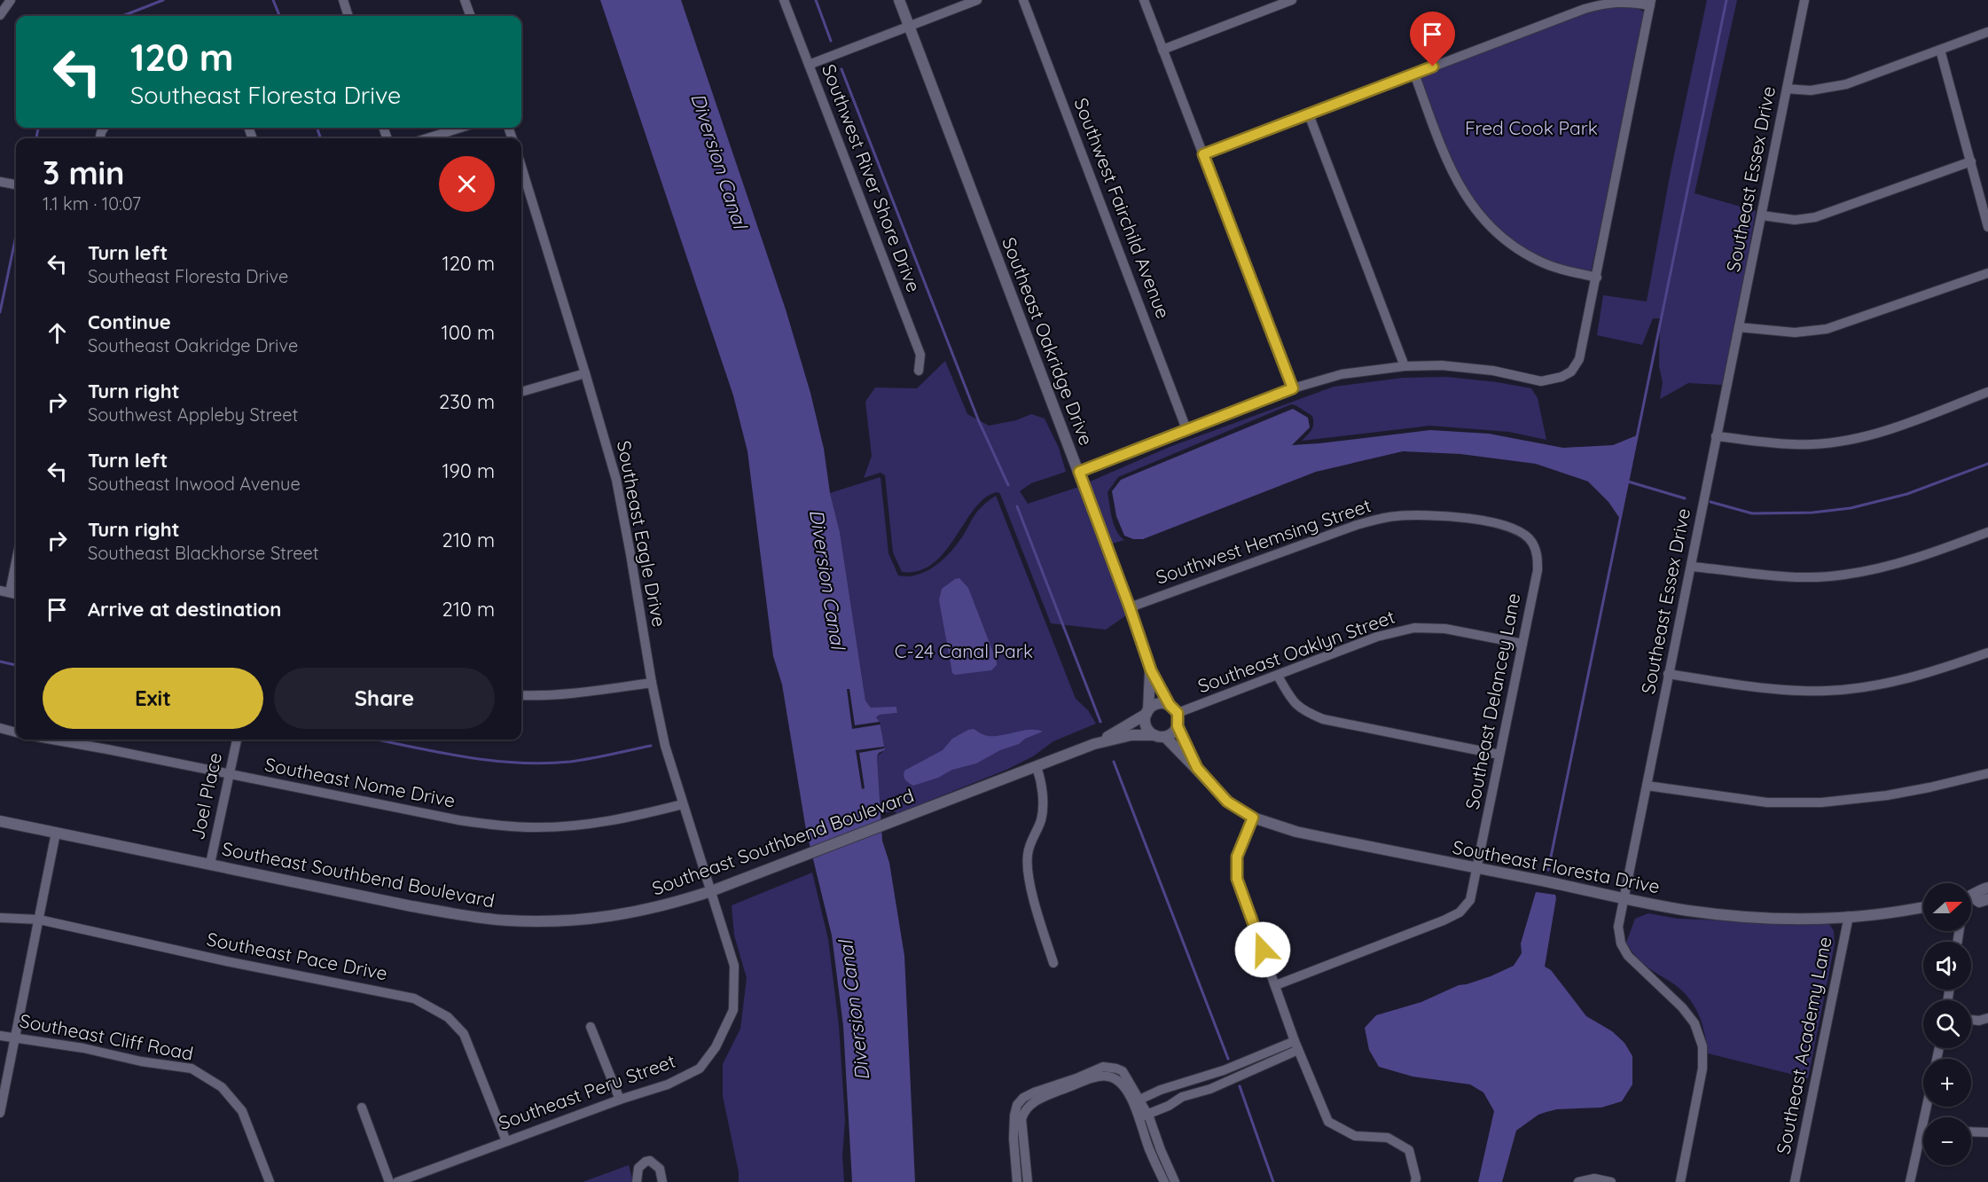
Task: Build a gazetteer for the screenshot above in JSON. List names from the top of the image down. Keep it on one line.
{"streets":{"street":["Southwest River Shore Drive","Southeast Essex Drive","Southwest Fairchild Avenue","Southeast Oakridge Drive","Southeast Eagle Drive","Southwest Hemsing Street","Southeast Oaklyn Street","Southeast Delancey Lane","Southeast Nome Drive","Joel Place","Southeast Southbend Boulevard","Southeast Floresta Drive","Southeast Pace Drive","Southeast Cliff Road","Southeast Academy Lane","Southeast Peru Street"]},"crossings":[["Southeast Essex Drive","Southeast Floresta Drive"],["Southeast Oakridge Drive","Southwest Hemsing Street"],["Southeast Oakridge Drive","Southeast Oaklyn Street"],["Southeast Oakridge Drive","Southeast Southbend Boulevard"],["Southeast Oakridge Drive","Southeast Floresta Drive"],["Southeast Eagle Drive","Southeast Nome Drive"],["Southeast Eagle Drive","Southeast Southbend Boulevard"],["Southeast Eagle Drive","Southeast Peru Street"],["Southwest Hemsing Street","Southeast Delancey Lane"],["Southeast Oaklyn Street","Southeast Delancey Lane"],["Southeast Oaklyn Street","Southeast Southbend Boulevard"],["Southeast Oaklyn Street","Southeast Floresta Drive"],["Southeast Delancey Lane","Southeast Floresta Drive"],["Southeast Nome Drive","Joel Place"],["Joel Place","Southeast Southbend Boulevard"],["Southeast Southbend Boulevard","Southeast Floresta Drive"],["Southeast Southbend Boulevard","Southeast Peru Street"],["Southeast Floresta Drive","Southeast Academy Lane"],["Southeast Pace Drive","Southeast Peru Street"]],"water":["Diversion Canal"],"parks":["Fred Cook Park","C-24 Canal Park"],"north":"right","page":{"turn":["120 m","Southeast Floresta Drive"],"heading":["3 min","1.1 km · 10:07"],"list":[{"name":"Turn left","note":"Southeast Floresta Drive","value":"120 m"},{"name":"Continue","note":"Southeast Oakridge Drive","value":"100 m"},{"name":"Turn right","note":"Southwest Appleby Street","value":"230 m"},{"name":"Turn left","note":"Southeast Inwood Avenue","value":"190 m"},{"name":"Turn right","note":"Southeast Blackhorse Street","value":"210 m"},{"name":"Arrive at destination","value":"210 m"}],"buttons":["Exit","Share"],"map_buttons":["+","−"]}}
